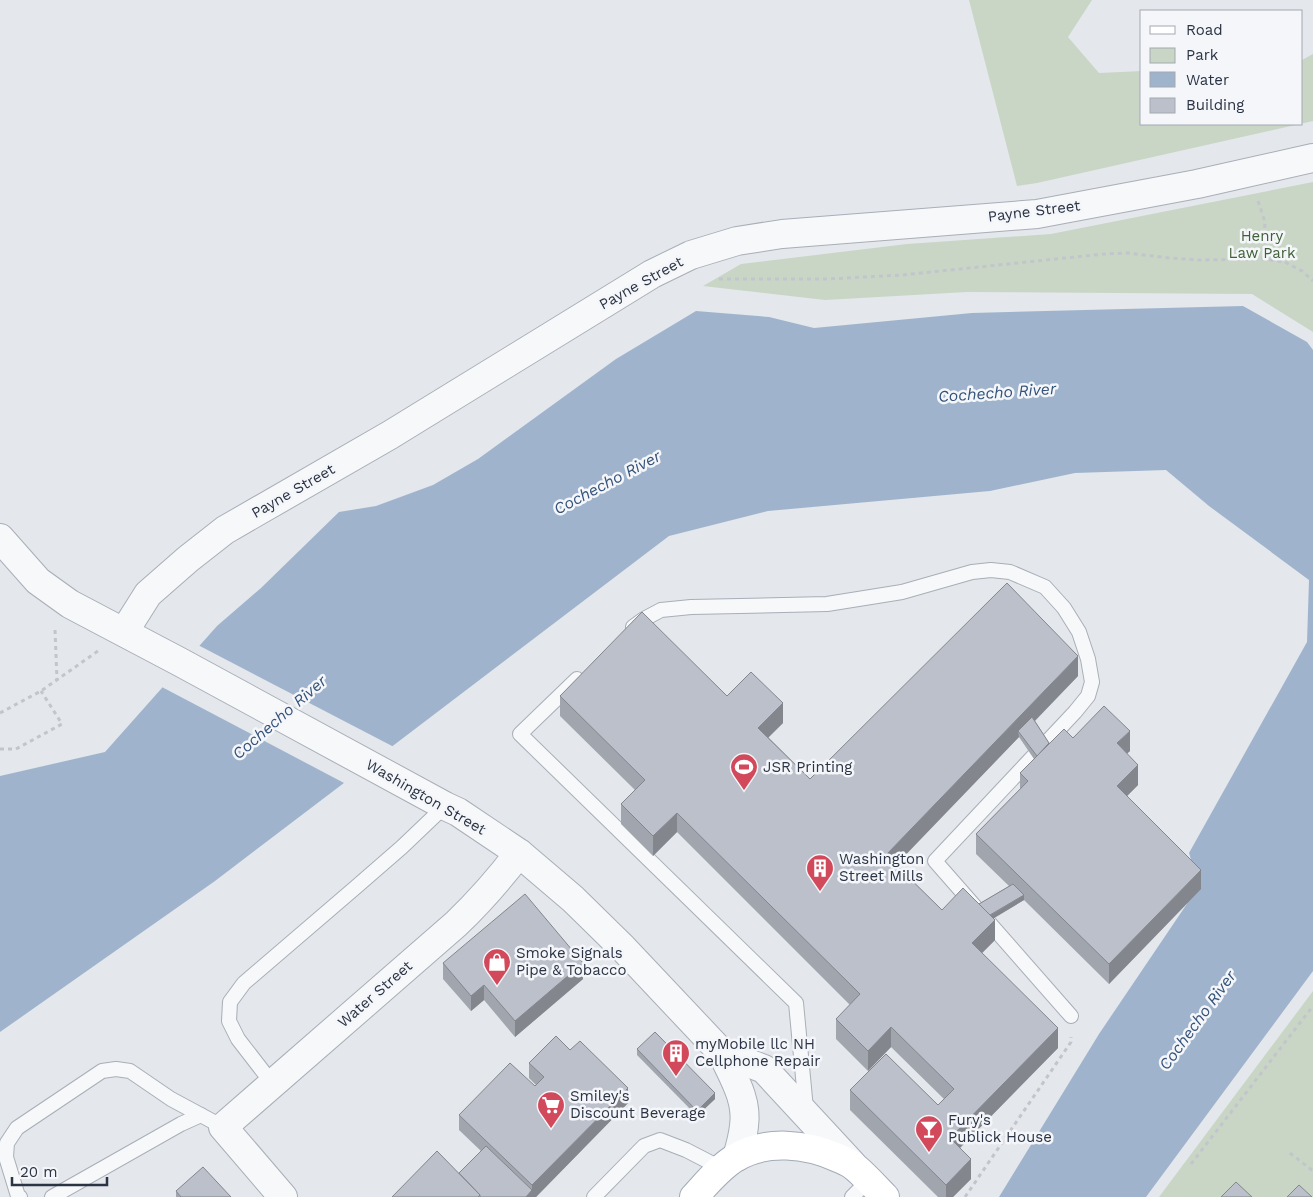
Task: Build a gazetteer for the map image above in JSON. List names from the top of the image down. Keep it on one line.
{"streets":{"street":["Payne Street","Washington Street","Water Street"]},"crossings":[["Payne Street","Washington Street"],["Washington Street","Water Street"]],"water":["Cochecho River"],"parks":["Henry Law Park"],"places":{"sports":["JSR Printing"],"building":["Washington Street Mills","myMobile llc NH Cellphone Repair"],"shop":["Smoke Signals Pipe & Tobacco"],"supermarket":["Smiley's Discount Beverage"],"bar":["Fury's Publick House"]},"legend":["Road","Park","Water","Building"],"scale_bar":"20 m"}
